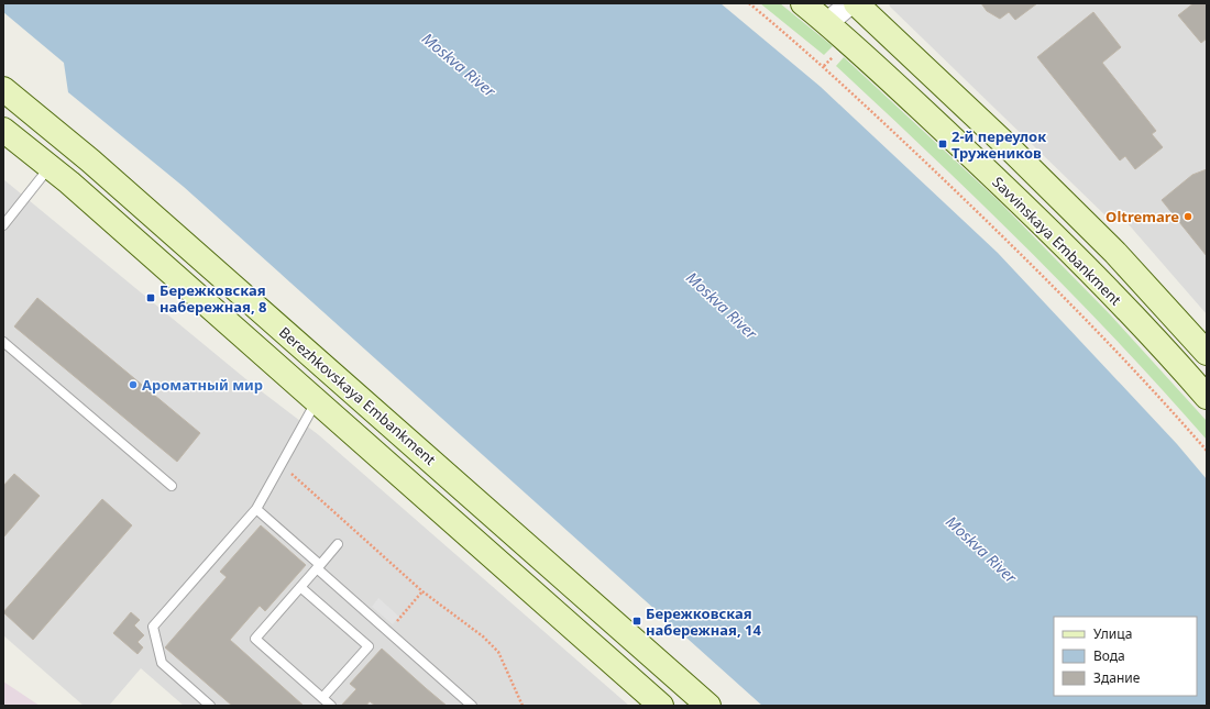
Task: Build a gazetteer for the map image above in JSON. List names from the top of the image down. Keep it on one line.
{"streets":{"main road":["Savvinskaya Embankment","Berezhkovskaya Embankment"]},"water":["Moskva River"],"places":{"transit":["2-й переулок Тружеников","Бережковская набережная, 8","Бережковская набережная, 14"],"other":["Oltremare","Ароматный мир"]},"legend":["Улица","Вода","Здание"]}
